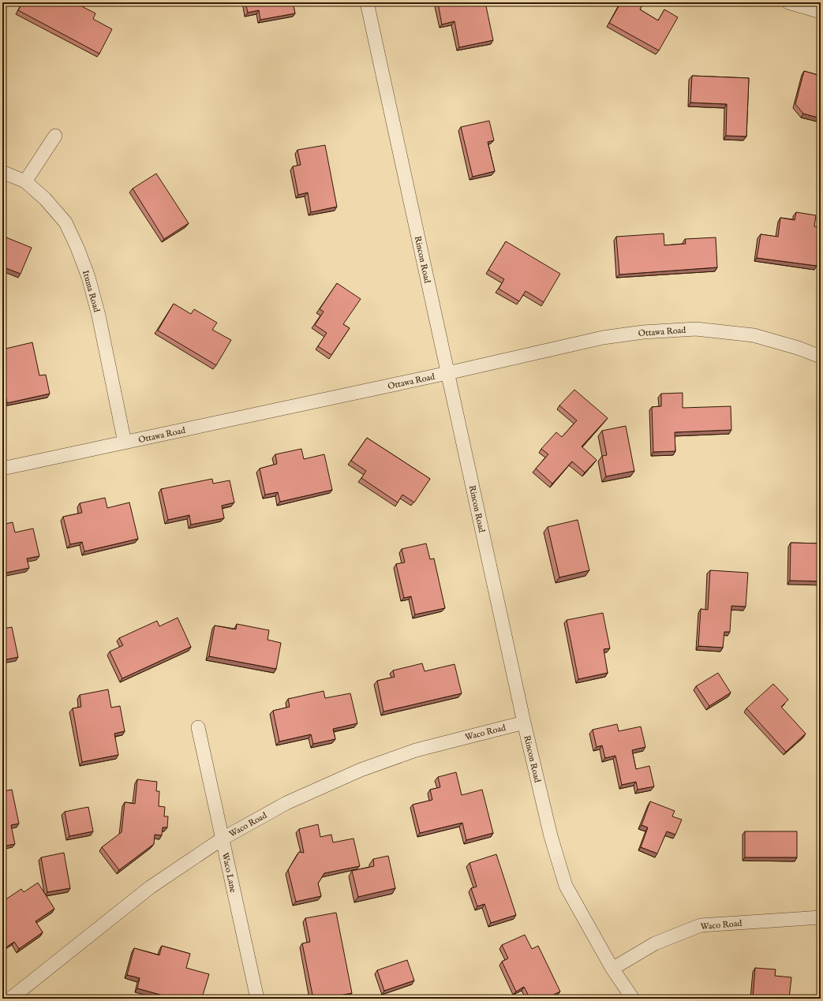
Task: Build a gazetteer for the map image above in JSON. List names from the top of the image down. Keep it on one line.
{"streets":{"street":["Rincon Road","Ituma Road","Ottawa Road","Waco Road","Waco Lane"]},"crossings":[["Rincon Road","Ottawa Road"],["Rincon Road","Waco Road"],["Ituma Road","Ottawa Road"],["Waco Road","Waco Lane"]]}
